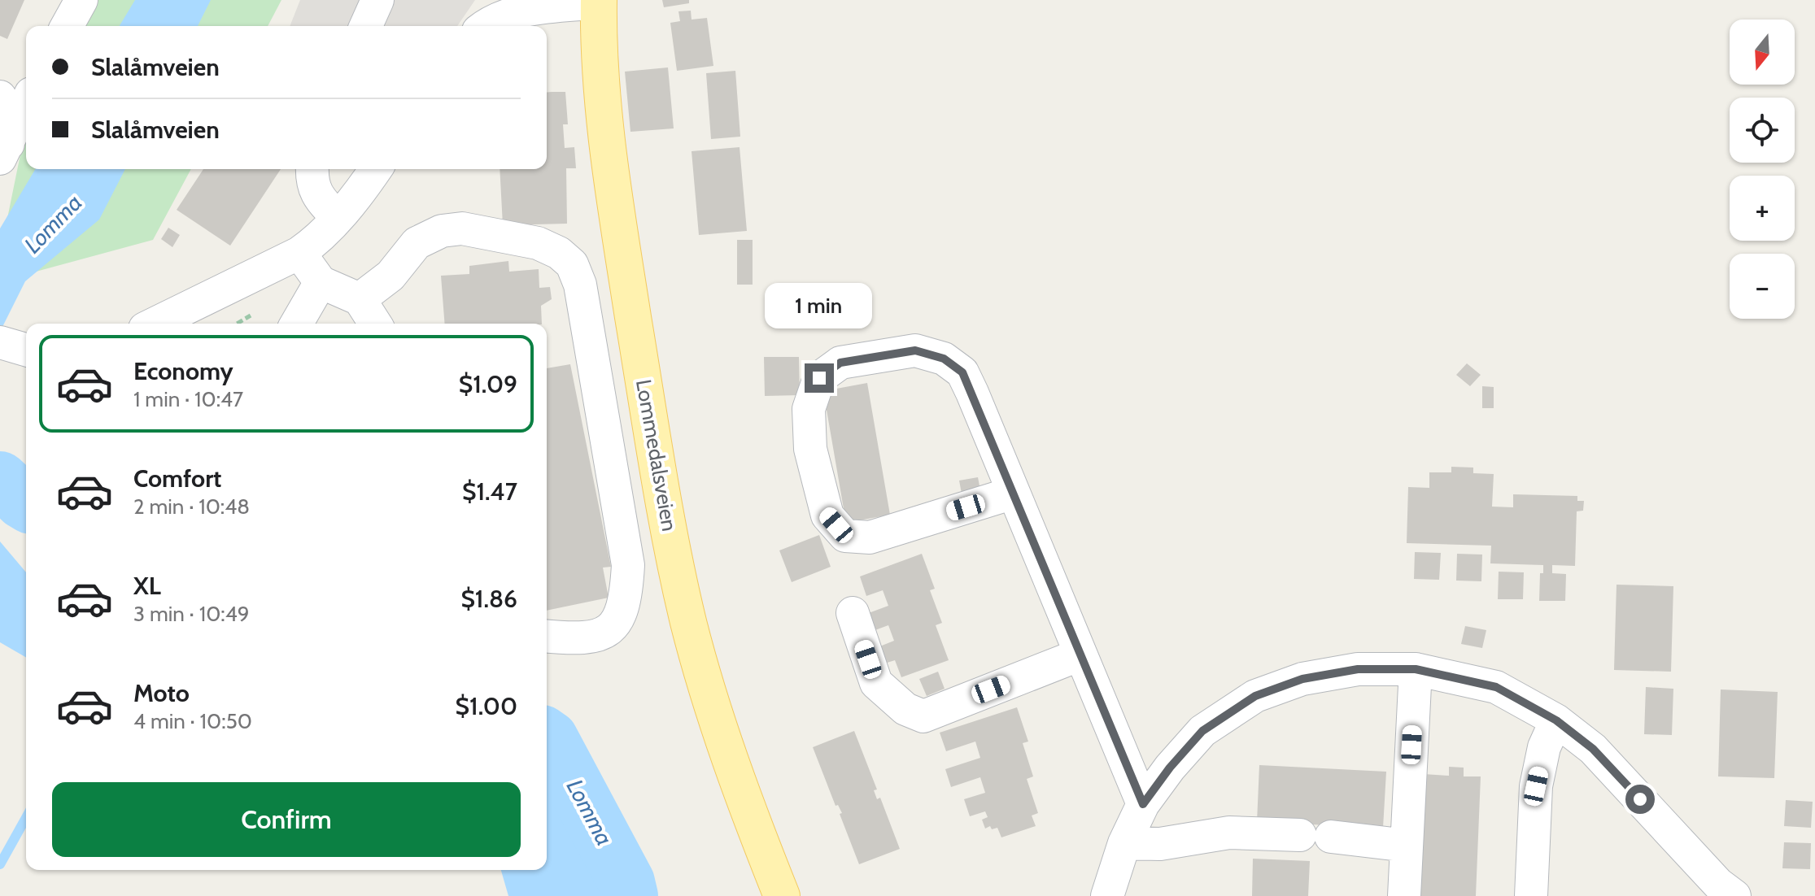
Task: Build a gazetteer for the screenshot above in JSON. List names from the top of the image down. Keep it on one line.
{"streets":{"main road":["Lommedalsveien"]},"water":["Lomma"],"north":"bottom","page":{"map_buttons":["+","−"],"banner":["Slalåmveien","Slalåmveien"],"bubble":"1 min","list":[{"name":"Economy","note":"1 min · 10:47","value":"$1.09"},{"name":"Comfort","note":"2 min · 10:48","value":"$1.47"},{"name":"XL","note":"3 min · 10:49","value":"$1.86"},{"name":"Moto","note":"4 min · 10:50","value":"$1.00"}],"buttons":"Confirm"}}
